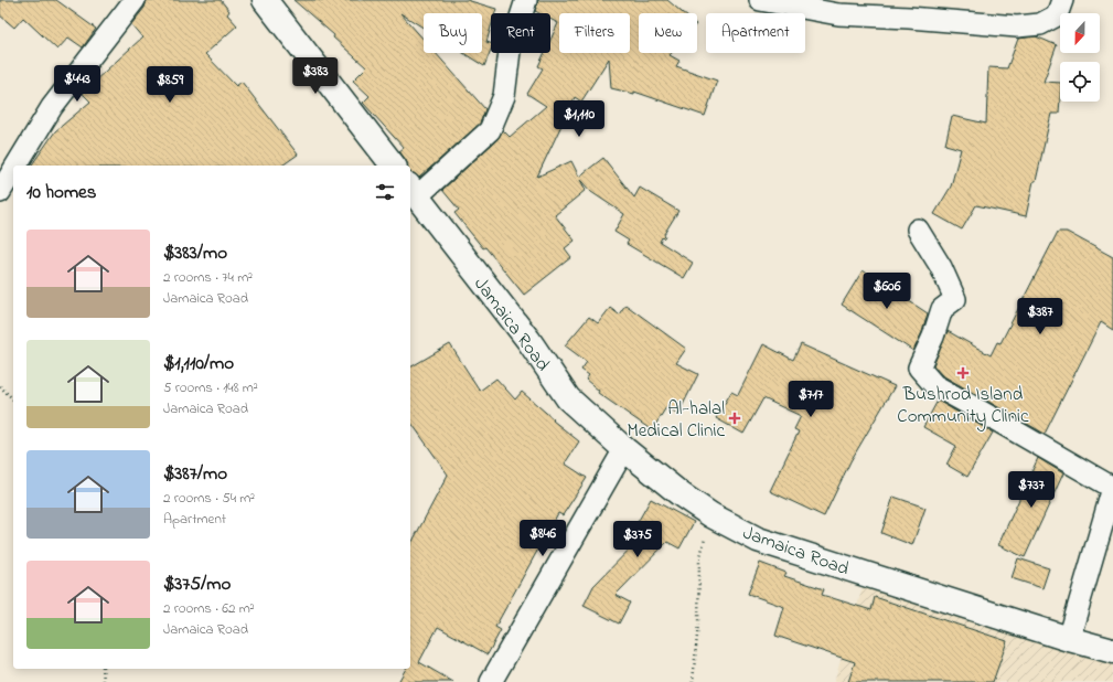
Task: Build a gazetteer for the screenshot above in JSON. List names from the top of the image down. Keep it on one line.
{"streets":{"street":["Jamaica Road"]},"places":{"health":["Bushrod Island Community Clinic","Al-halal Medical Clinic"]},"north":"bottom","page":{"chip":["Buy","Rent","Filters","New","Apartment"],"price":["$383","$443","$859","$1,110","$606","$387","$717","$737","$846","$375"],"heading":"10 homes","list":[{"name":"$383/mo","note":"2 rooms · 74 m² · Jamaica Road"},{"name":"$1,110/mo","note":"5 rooms · 148 m² · Jamaica Road"},{"name":"$387/mo","note":"2 rooms · 54 m² · Apartment"},{"name":"$375/mo","note":"2 rooms · 62 m² · Jamaica Road"}]}}
